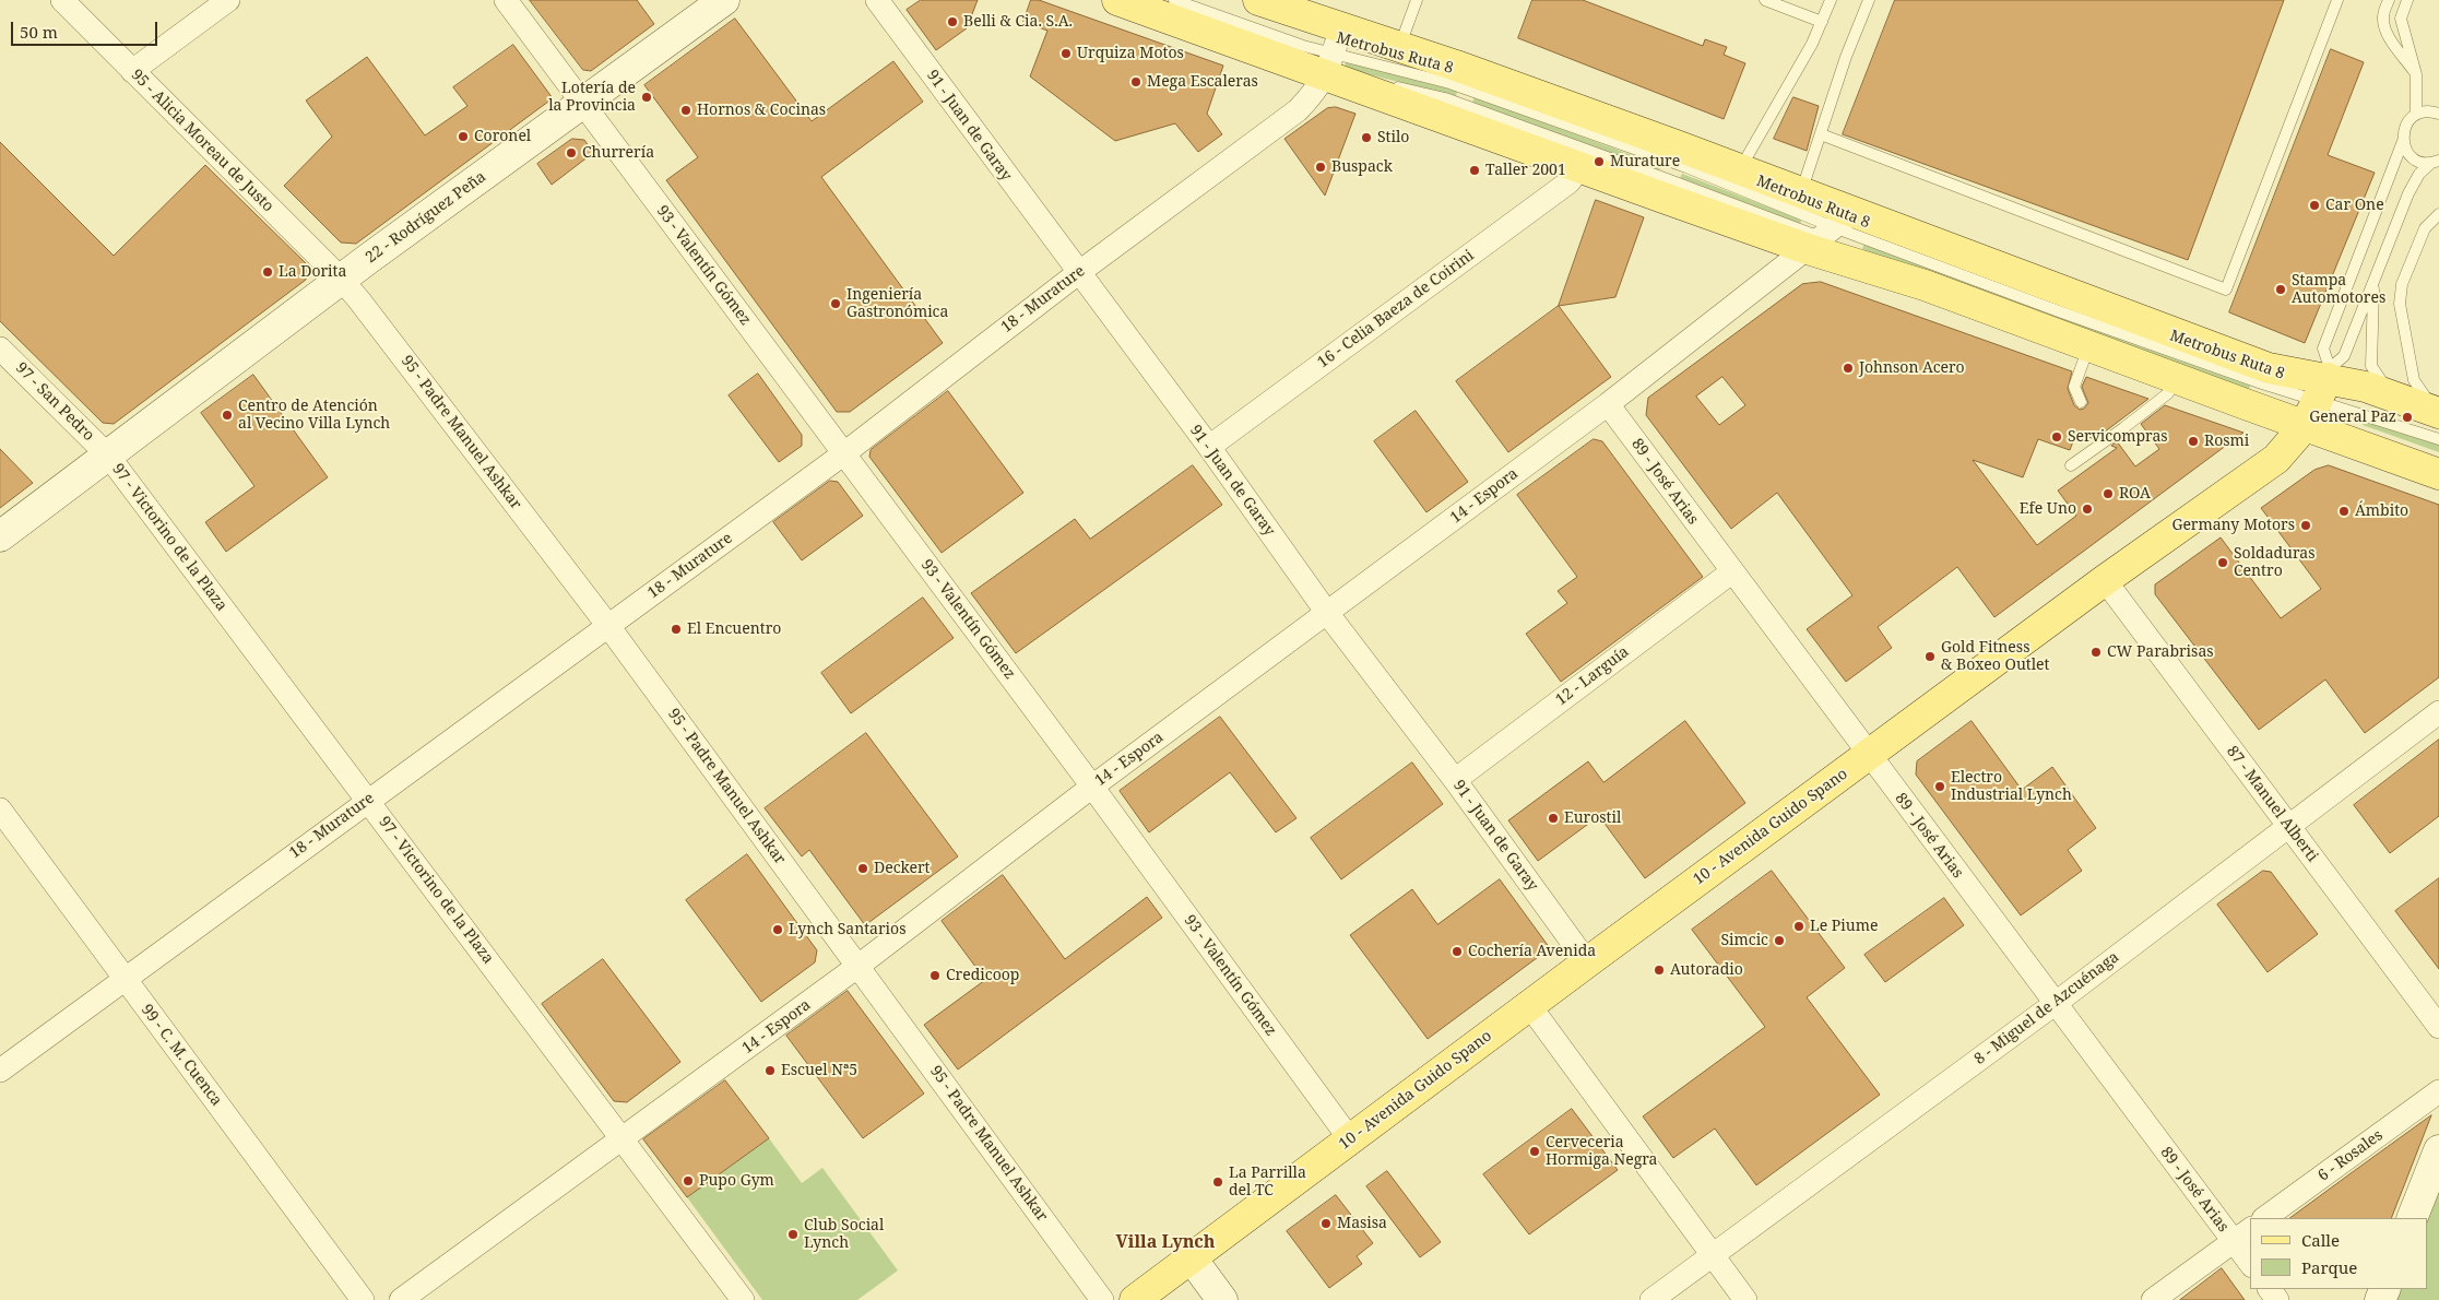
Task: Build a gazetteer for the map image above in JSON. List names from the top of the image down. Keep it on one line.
{"streets":{"main road":["10 - Avenida Guido Spano"],"street":["91 - Juan de Garay","95 - Alicia Moreau de Justo","22 - Rodríguez Peña","93 - Valentín Gómez","18 - Murature","16 - Celia Baeza de Coirini","97 - San Pedro","95 - Padre Manuel Ashkar","89 - José Arias","14 - Espora","97 - Victorino de la Plaza","12 - Larguía","87 - Manuel Alberti","8 - Miguel de Azcuénaga","99 - C. M. Cuenca","6 - Rosales"],"lane":["Metrobus Ruta 8"]},"crossings":[["Metrobus Ruta 8","18 - Murature"],["Metrobus Ruta 8","14 - Espora"],["91 - Juan de Garay","18 - Murature"],["91 - Juan de Garay","16 - Celia Baeza de Coirini"],["91 - Juan de Garay","14 - Espora"],["91 - Juan de Garay","12 - Larguía"],["91 - Juan de Garay","10 - Avenida Guido Spano"],["95 - Alicia Moreau de Justo","22 - Rodríguez Peña"],["95 - Alicia Moreau de Justo","95 - Padre Manuel Ashkar"],["22 - Rodríguez Peña","93 - Valentín Gómez"],["22 - Rodríguez Peña","97 - San Pedro"],["22 - Rodríguez Peña","95 - Padre Manuel Ashkar"],["22 - Rodríguez Peña","97 - Victorino de la Plaza"],["93 - Valentín Gómez","18 - Murature"],["93 - Valentín Gómez","14 - Espora"],["93 - Valentín Gómez","10 - Avenida Guido Spano"],["18 - Murature","95 - Padre Manuel Ashkar"],["18 - Murature","97 - Victorino de la Plaza"],["18 - Murature","99 - C. M. Cuenca"],["97 - San Pedro","97 - Victorino de la Plaza"],["95 - Padre Manuel Ashkar","14 - Espora"],["89 - José Arias","14 - Espora"],["89 - José Arias","12 - Larguía"],["89 - José Arias","10 - Avenida Guido Spano"],["89 - José Arias","8 - Miguel de Azcuénaga"],["14 - Espora","97 - Victorino de la Plaza"],["87 - Manuel Alberti","10 - Avenida Guido Spano"],["87 - Manuel Alberti","8 - Miguel de Azcuénaga"]],"districts":["Villa Lynch"],"places":["Belli & Cia. S.A.","Urquiza Motos","Mega Escaleras","Lotería de la Provincia","Hornos & Cocinas","Coronel","Stilo","Churrería","Murature","Buspack","Taller 2001","Car One","La Dorita","Stampa Automotores","Ingeniería Gastronómica","Johnson Acero","Centro de Atención al Vecino Villa Lynch","General Paz","Servicompras","Rosmi","ROA","Efe Uno","Ámbito","Germany Motors","Soldaduras Centro","El Encuentro","CW Parabrisas","Gold Fitness & Boxeo Outlet","Electro Industrial Lynch","Eurostil","Deckert","Le Piume","Lynch Santarios","Simcic","Cochería Avenida","Autoradio","Credicoop","Escuel Nª5","Cerveceria Hormiga Negra","Pupo Gym","La Parrilla del TC","Masisa","Club Social Lynch"],"legend":["Calle","Parque"],"scale_bar":"50 m"}
